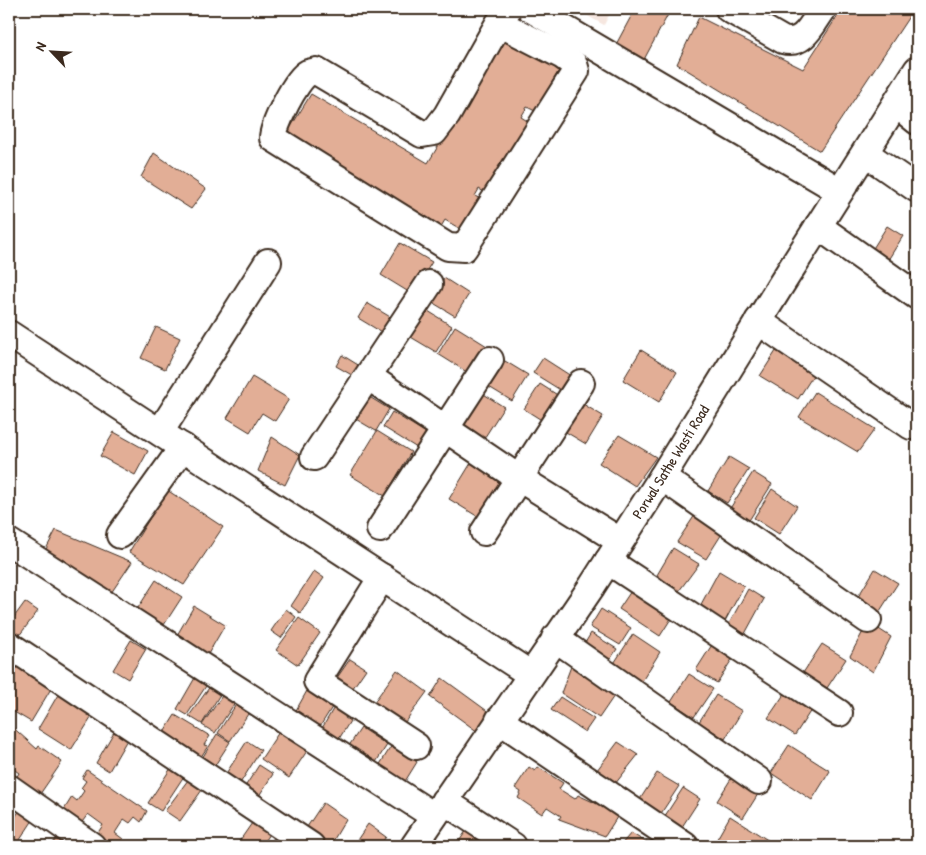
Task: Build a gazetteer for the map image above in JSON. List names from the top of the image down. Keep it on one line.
{"streets":{"street":["Porwal Sathe Wasti Road"]},"north":"top left"}
